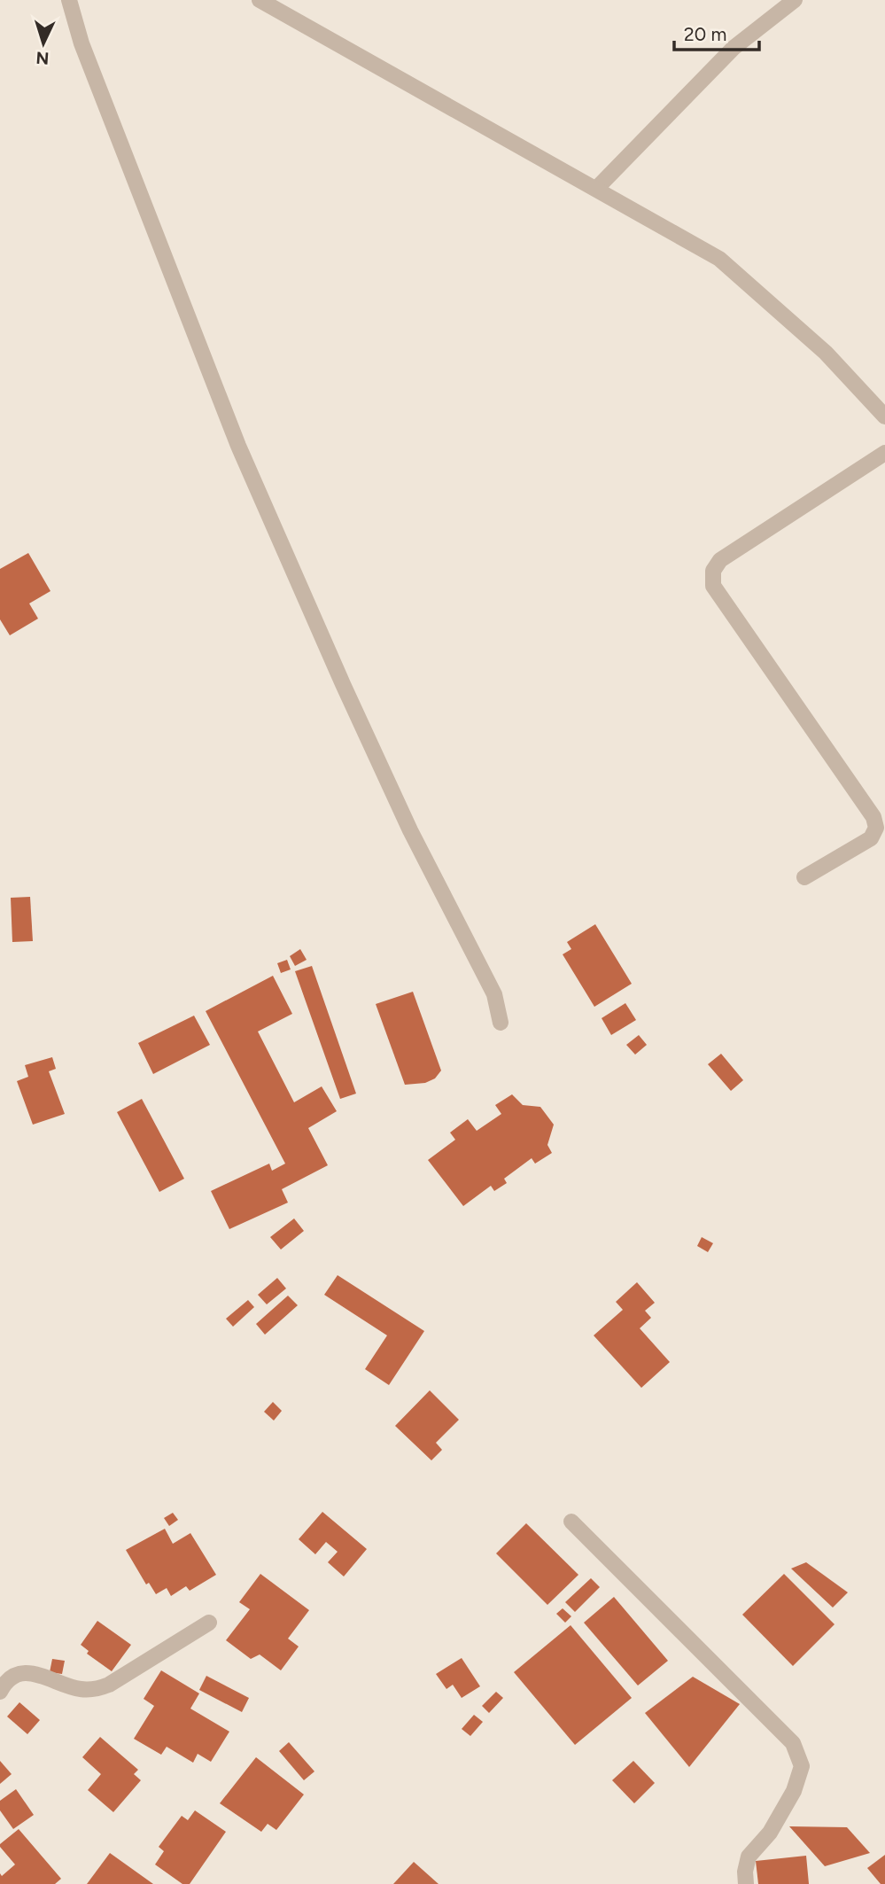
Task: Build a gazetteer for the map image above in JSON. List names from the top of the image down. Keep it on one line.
{"scale_bar":"20 m","north":"bottom"}
